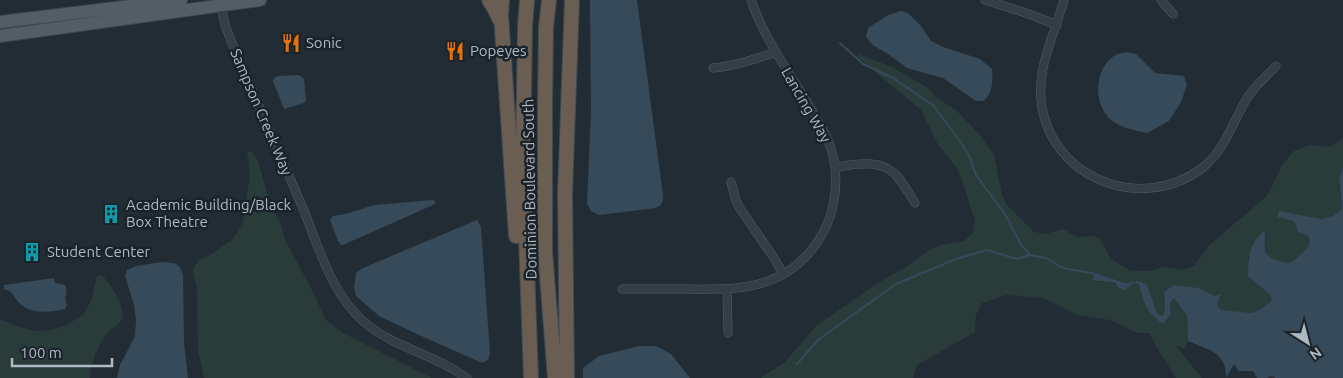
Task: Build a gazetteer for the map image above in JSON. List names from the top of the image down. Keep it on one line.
{"streets":{"highway":["Dominion Boulevard South"],"street":["Lancing Way","Sampson Creek Way"]},"places":{"restaurant":["Sonic","Popeyes"],"building":["Academic Building/Black Box Theatre","Student Center"]},"scale_bar":"100 m","north":"bottom right"}
